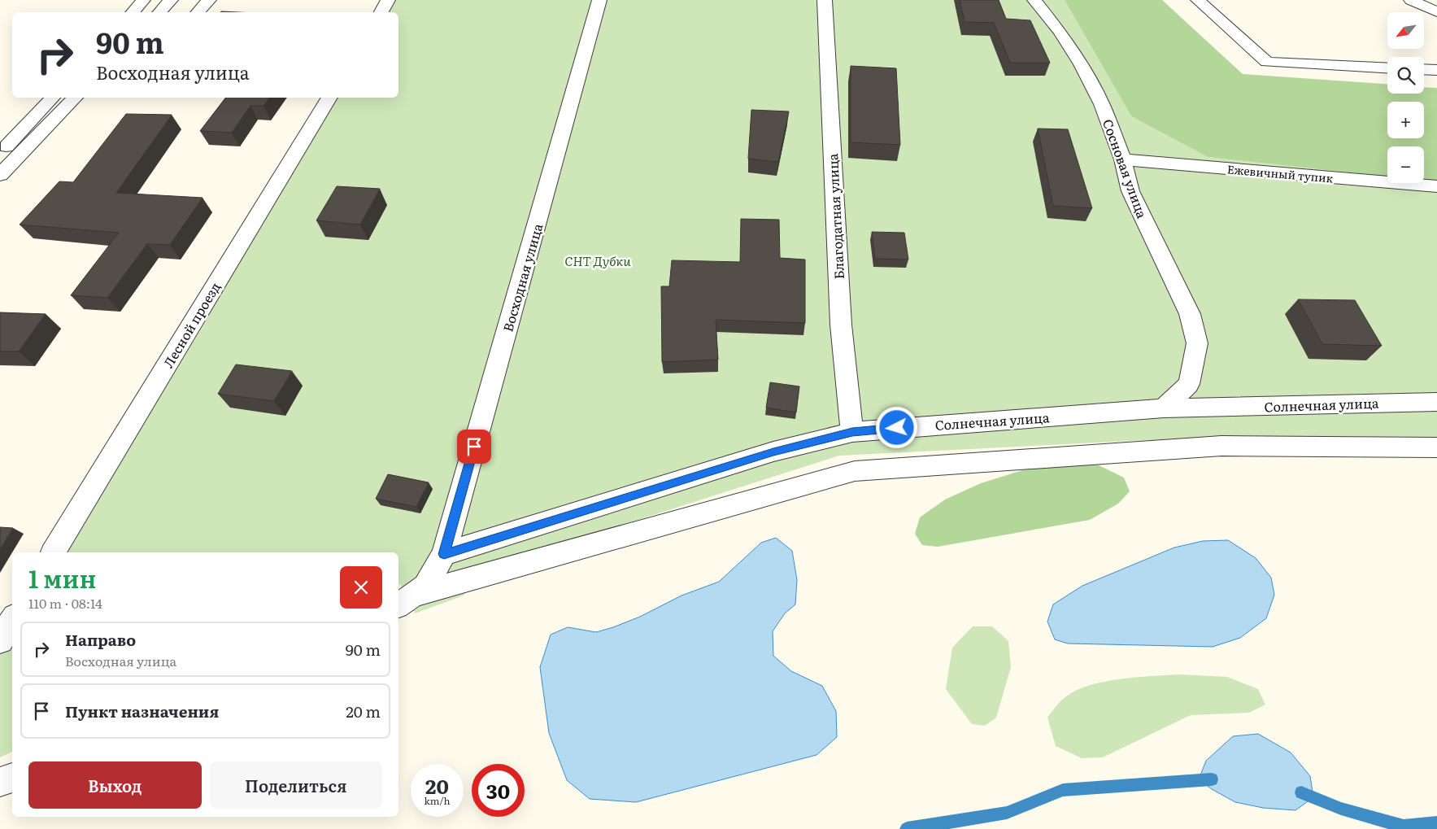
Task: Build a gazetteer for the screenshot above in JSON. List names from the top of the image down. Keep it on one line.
{"streets":{"street":["Сосновая улица","Ежевичный тупик","Благодатная улица","Восходная улица","Лесной проезд","Солнечная улица"]},"crossings":[["Сосновая улица","Ежевичный тупик"],["Сосновая улица","Солнечная улица"],["Благодатная улица","Солнечная улица"],["Восходная улица","Солнечная улица"]],"parks":["СНТ Дубки"],"north":"bottom left","page":{"map_buttons":["+","−"],"turn":["90 m","Восходная улица"],"heading":["1 мин","110 m · 08:14"],"list":[{"name":"Направо","note":"Восходная улица","value":"90 m"},{"name":"Пункт назначения","value":"20 m"}],"buttons":["Выход","Поделиться"],"speed":"20 km/h","limit":"30"}}
